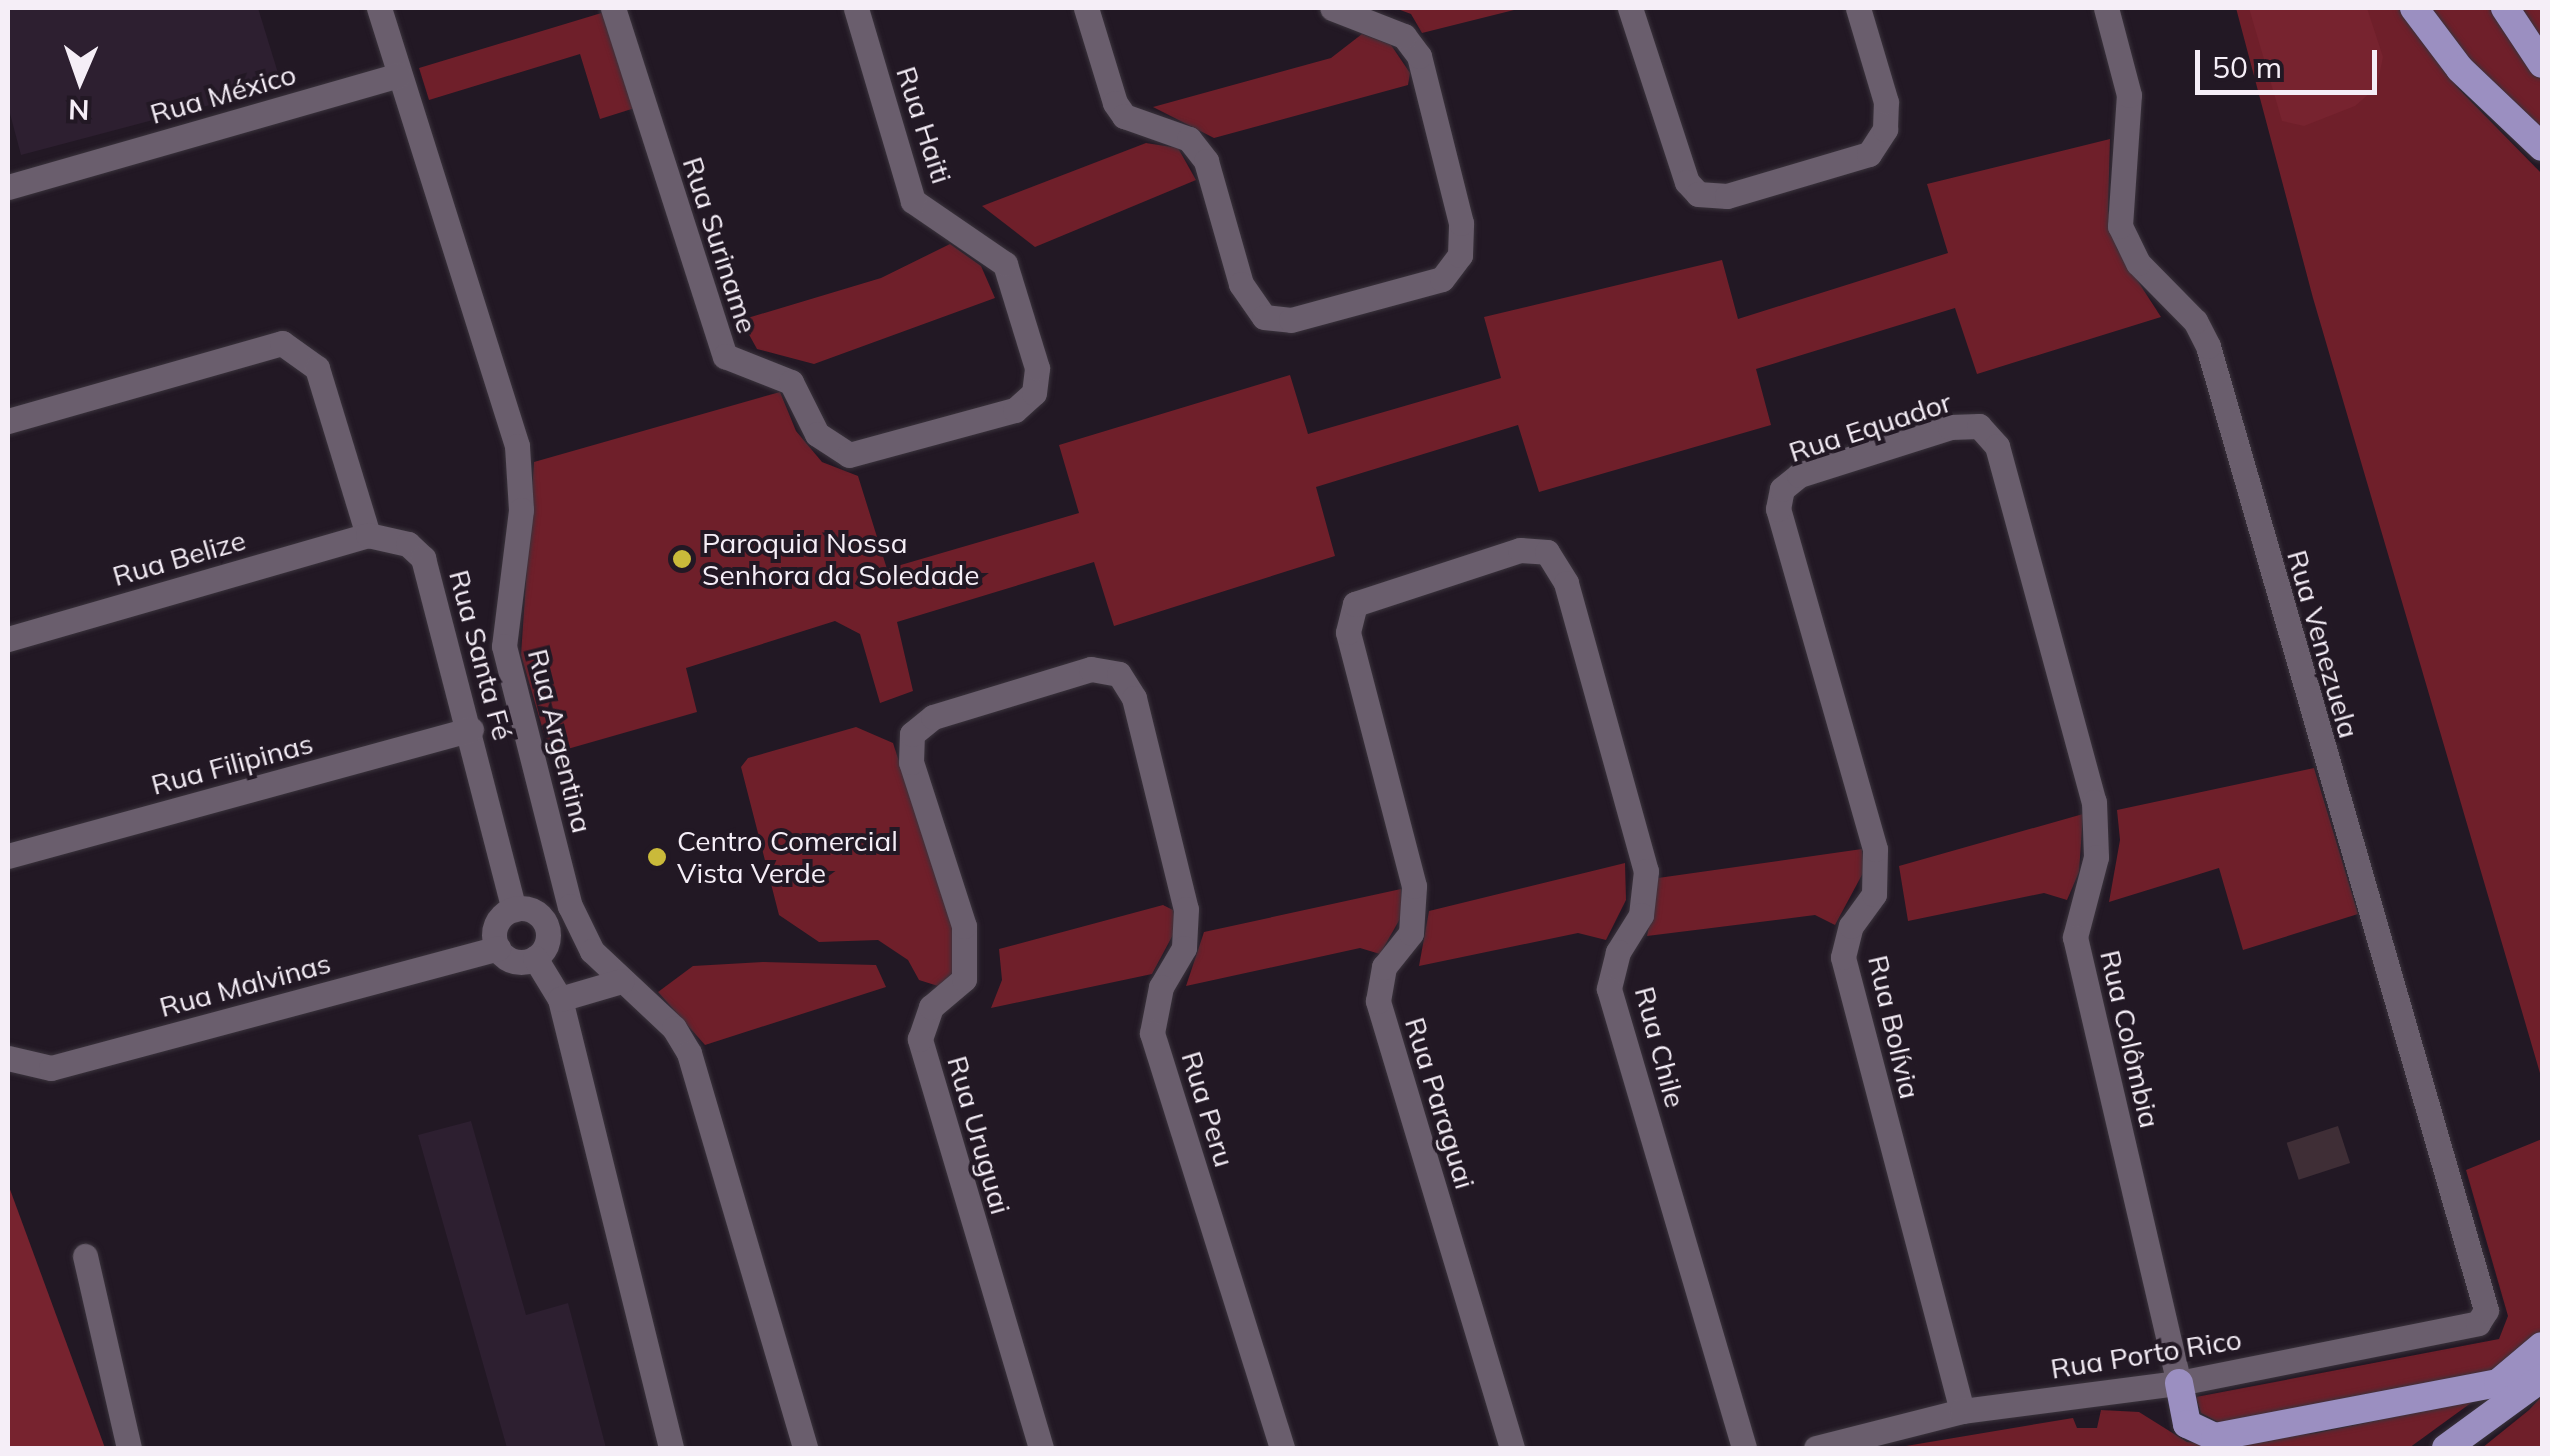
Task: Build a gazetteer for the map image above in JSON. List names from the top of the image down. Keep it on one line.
{"streets":{"street":["Rua México","Rua Haiti","Rua Suriname","Rua Equador","Rua Belize","Rua Venezuela","Rua Santa Fé","Rua Argentina","Rua Filipinas","Rua Malvinas","Rua Bolívia","Rua Colômbia","Rua Chile","Rua Paraguai","Rua Peru","Rua Uruguai","Rua Porto Rico"]},"crossings":[["Rua México","Rua Argentina"],["Rua Haiti","Rua Suriname"],["Rua Equador","Rua Bolívia"],["Rua Equador","Rua Colômbia"],["Rua Belize","Rua Santa Fé"],["Rua Venezuela","Rua Porto Rico"],["Rua Santa Fé","Rua Filipinas"],["Rua Santa Fé","Rua Malvinas"],["Rua Bolívia","Rua Porto Rico"],["Rua Colômbia","Rua Porto Rico"],["Rua Chile","Rua Paraguai"],["Rua Peru","Rua Uruguai"]],"places":["Paroquia Nossa Senhora da Soledade","Centro Comercial Vista Verde"],"scale_bar":"50 m","north":"bottom"}
